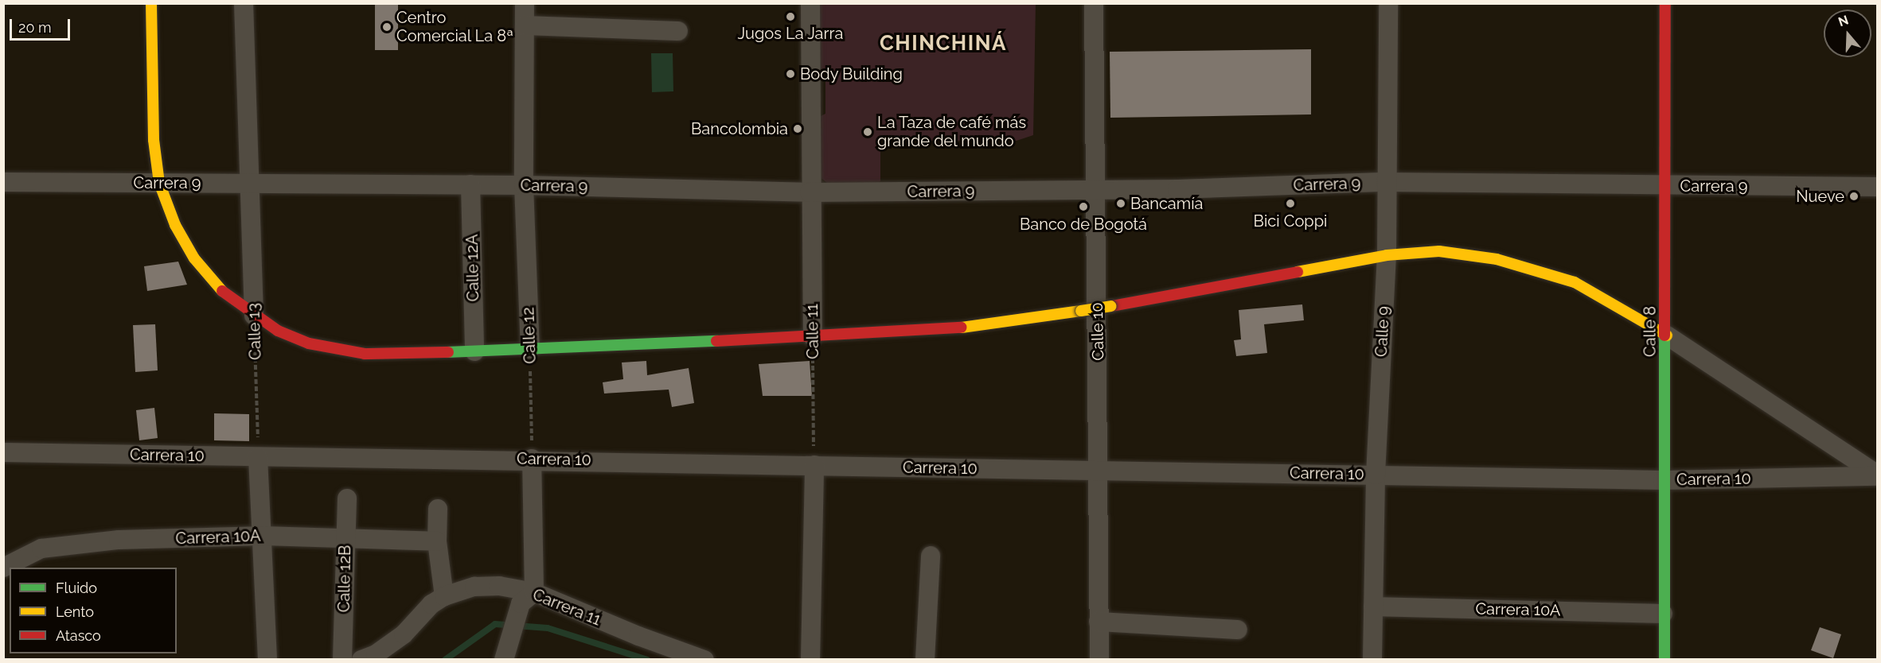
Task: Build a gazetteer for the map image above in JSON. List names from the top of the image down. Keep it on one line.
{"streets":{"main road":["Calle 8"],"street":["Carrera 9","Calle 12A","Calle 13","Calle 11","Calle 10","Calle 9","Calle 12","Carrera 10","Carrera 10A","Calle 12B","Carrera 11"]},"crossings":[["Carrera 9","Calle 12A"],["Carrera 9","Calle 13"],["Carrera 9","Calle 11"],["Carrera 9","Calle 10"],["Carrera 9","Calle 9"],["Carrera 9","Calle 8"],["Carrera 9","Calle 12"],["Calle 13","Carrera 10"],["Calle 11","Carrera 10"],["Calle 10","Carrera 10"],["Calle 9","Carrera 10"],["Calle 9","Carrera 10A"],["Calle 8","Carrera 10"],["Calle 8","Carrera 10A"],["Calle 12","Carrera 10"],["Carrera 10A","Calle 12B"]],"districts":["CHINCHINÁ"],"places":["Jugos La Jarra","Centro Comercial La 8ª","Body Building","Bancolombia","La Taza de café más grande del mundo","Nueve","Bancamía","Bici Coppi","Banco de Bogotá"],"legend":["Fluido","Lento","Atasco"],"scale_bar":"20 m","north":"top"}
